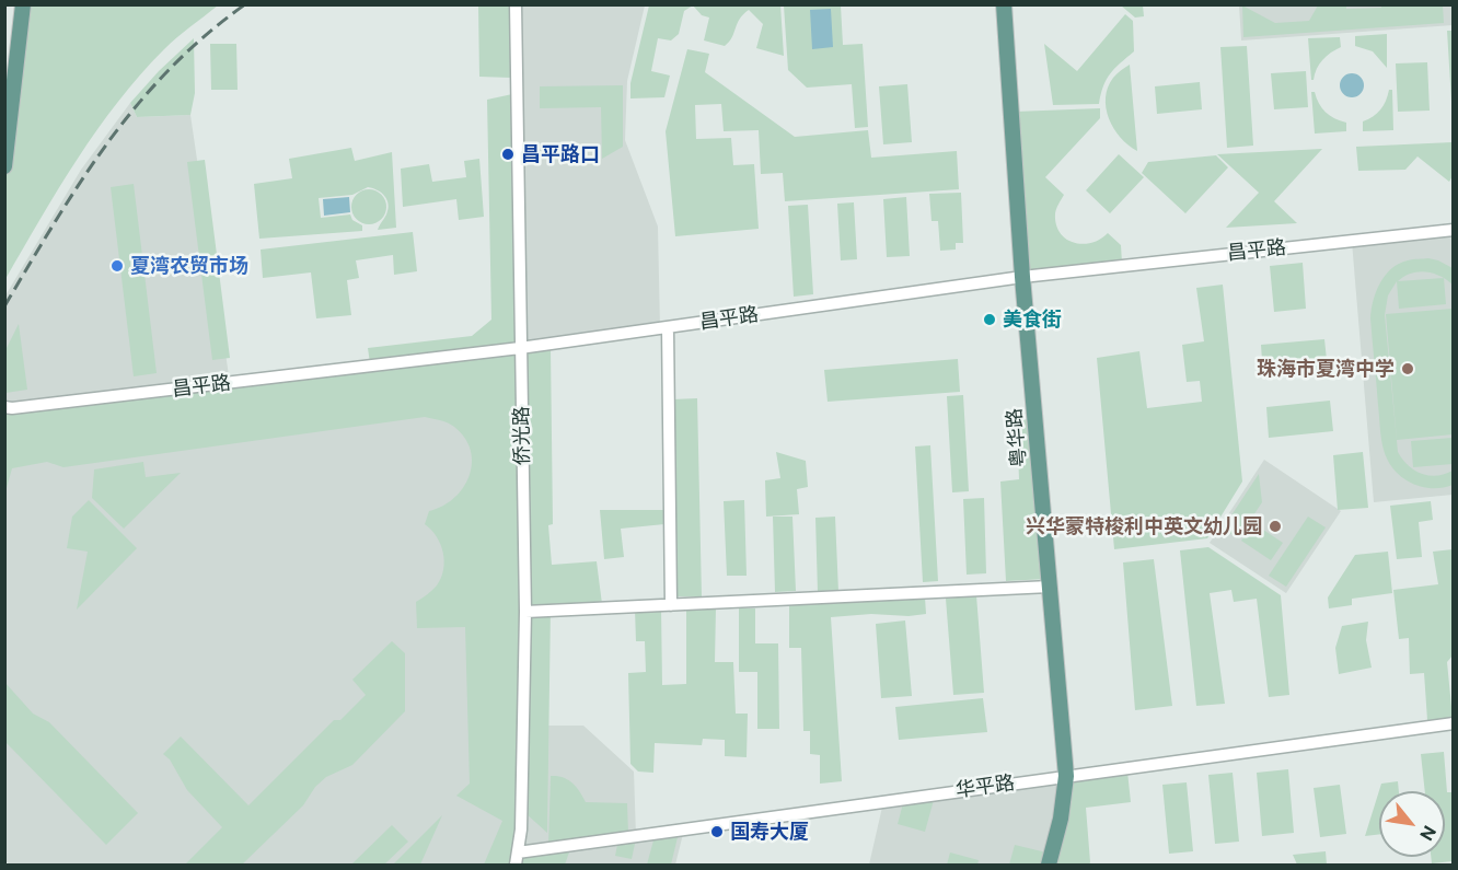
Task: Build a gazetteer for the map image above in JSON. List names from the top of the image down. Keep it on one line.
{"streets":{"main road":["粤华路"],"street":["昌平路","侨光路","华平路"]},"crossings":[["昌平路","侨光路"],["昌平路","粤华路"],["侨光路","华平路"],["粤华路","华平路"]],"places":["昌平路口","夏湾农贸市场","美食街","珠海市夏湾中学","兴华蒙特梭利中英文幼儿园","国寿大厦"],"north":"bottom right"}
